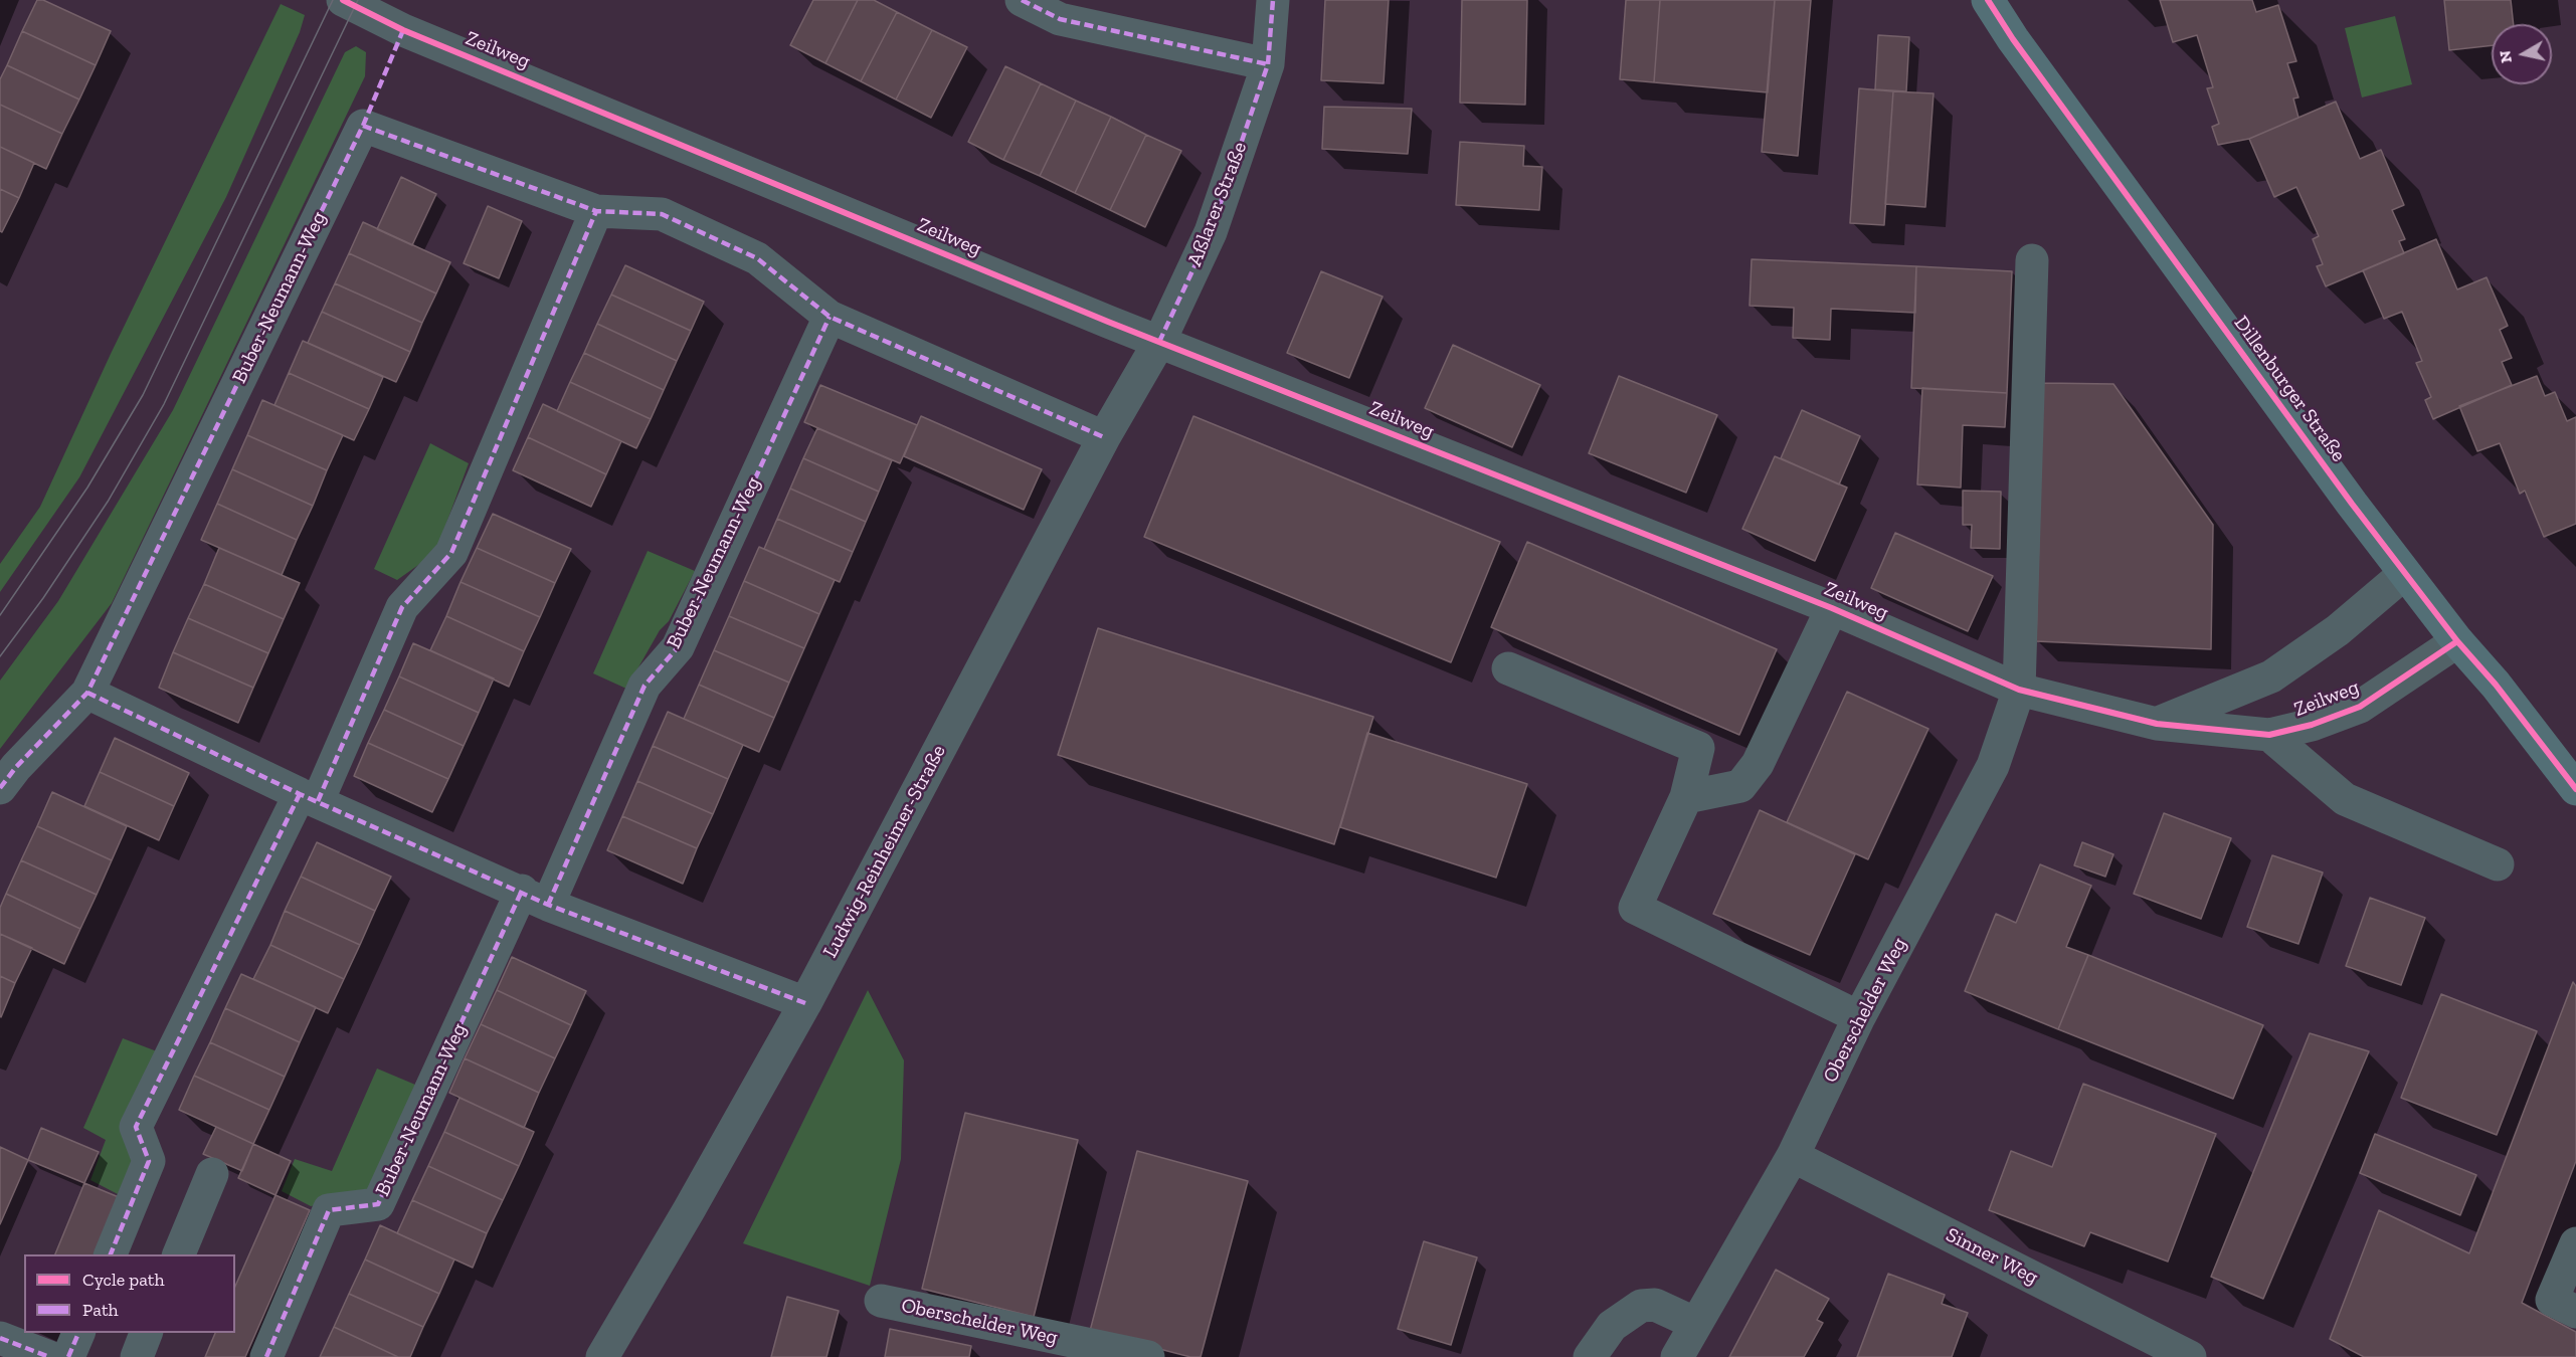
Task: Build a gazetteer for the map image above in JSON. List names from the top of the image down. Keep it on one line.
{"streets":{"main road":["Dillenburger Straße"],"street":["Zeilweg","Aßlarer Straße","Buber-Neumann-Weg","Ludwig-Reinheimer-Straße","Oberschelder Weg","Sinner Weg"]},"crossings":[["Zeilweg","Aßlarer Straße"],["Zeilweg","Dillenburger Straße"],["Zeilweg","Ludwig-Reinheimer-Straße"],["Zeilweg","Oberschelder Weg"],["Aßlarer Straße","Ludwig-Reinheimer-Straße"],["Buber-Neumann-Weg","Ludwig-Reinheimer-Straße"],["Oberschelder Weg","Sinner Weg"]],"legend":["Cycle path","Path"],"north":"left"}
